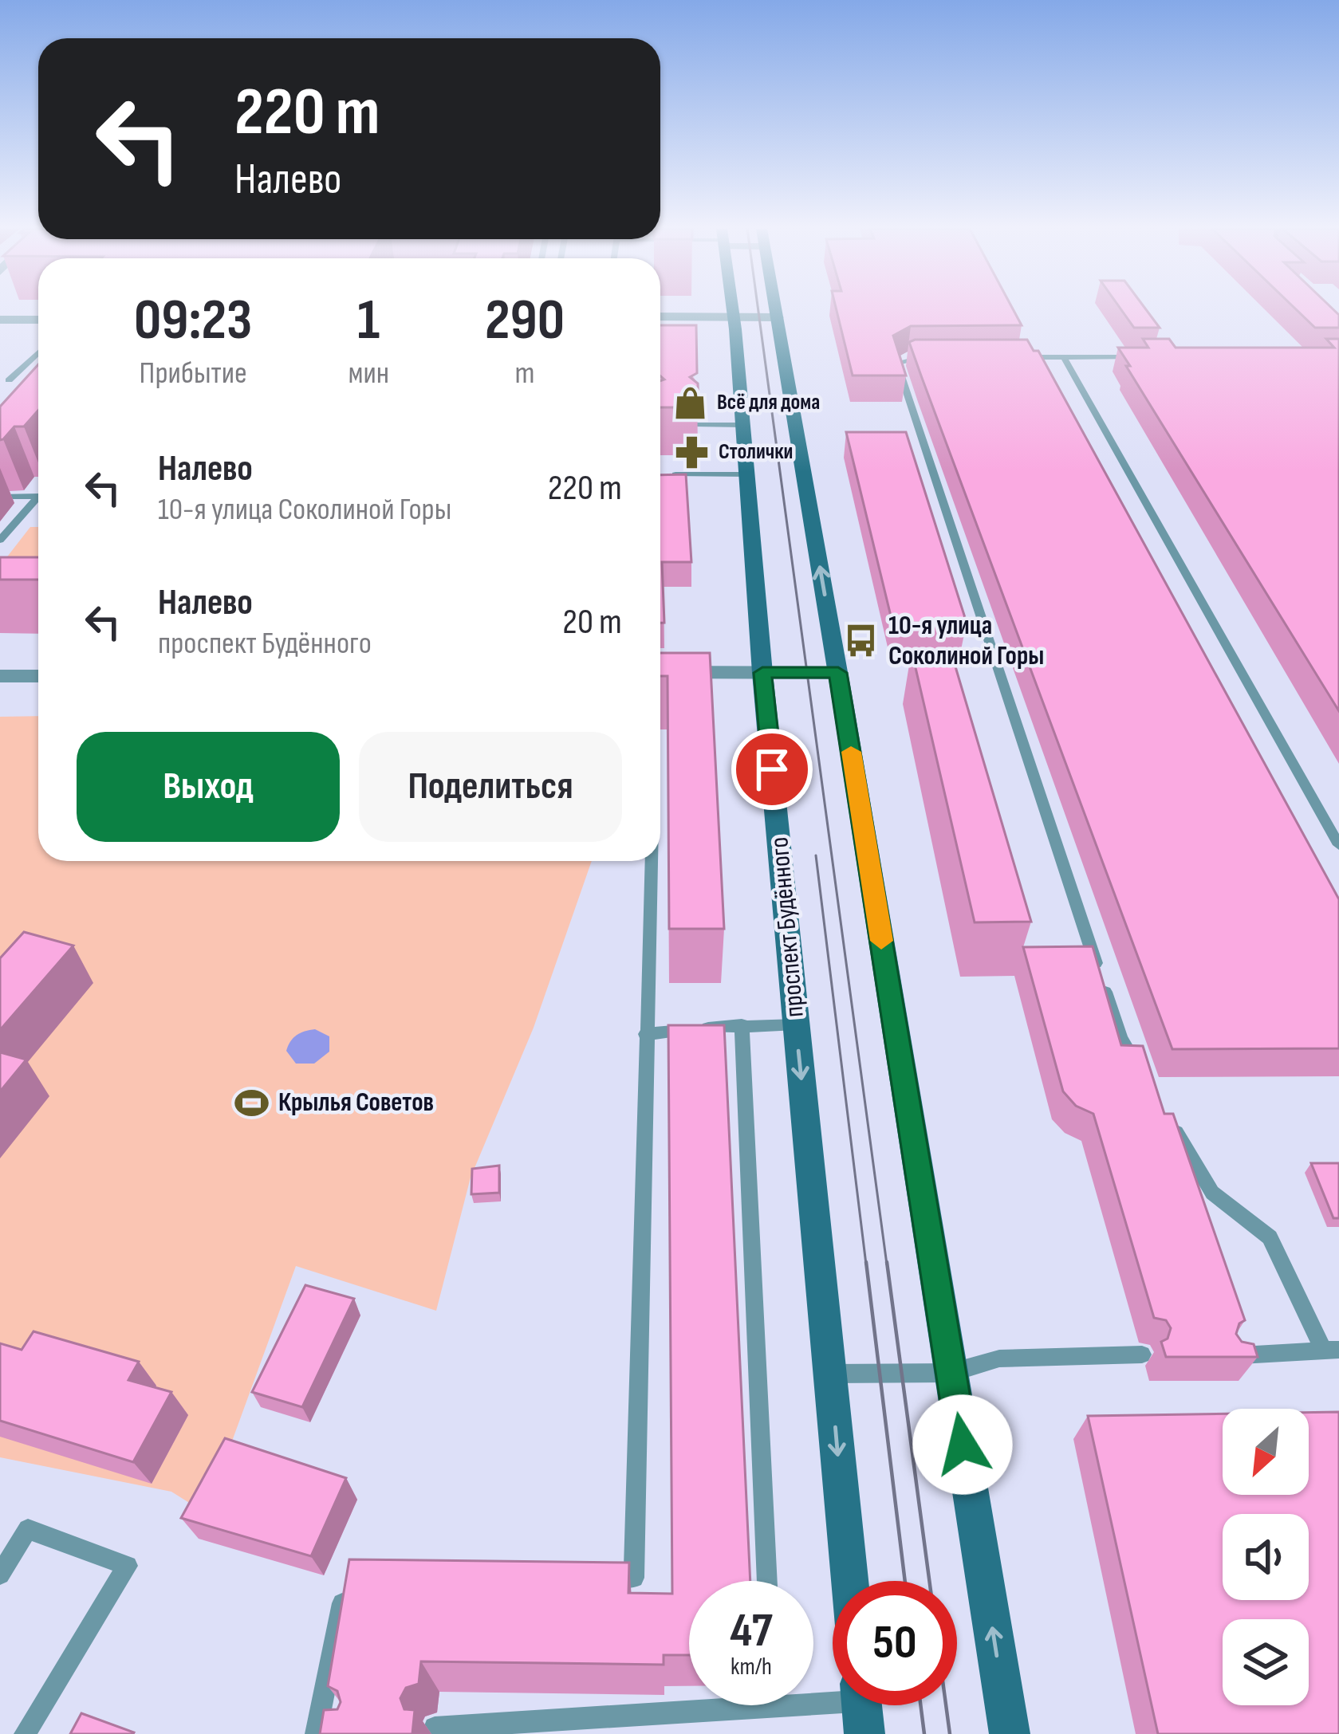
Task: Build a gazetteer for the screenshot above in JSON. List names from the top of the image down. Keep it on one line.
{"streets":{"main road":["проспект Будённого"]},"places":{"shop":["Всё для дома"],"pharmacy":["Столички"],"bus stop":["10-я улица Соколиной Горы"],"sports":["Крылья Советов"]},"north":"bottom left","page":{"turn":["220 m","Налево"],"eta":["09:23","Прибытие","1","мин","290","m"],"list":[{"name":"Налево","note":"10-я улица Соколиной Горы","value":"220 m"},{"name":"Налево","note":"проспект Будённого","value":"20 m"}],"buttons":["Выход","Поделиться"],"speed":"47 km/h","limit":"50"}}
